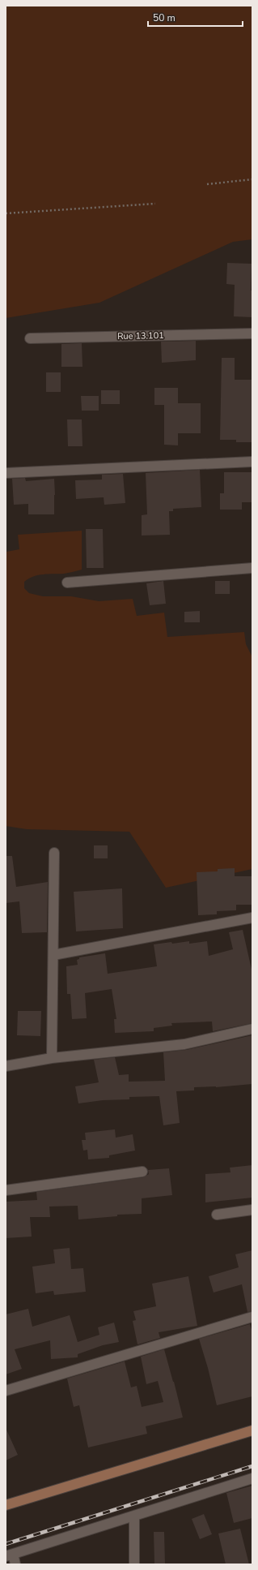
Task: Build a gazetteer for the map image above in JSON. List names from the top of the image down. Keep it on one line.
{"streets":{"street":["Rue 13.101"]},"scale_bar":"50 m"}
